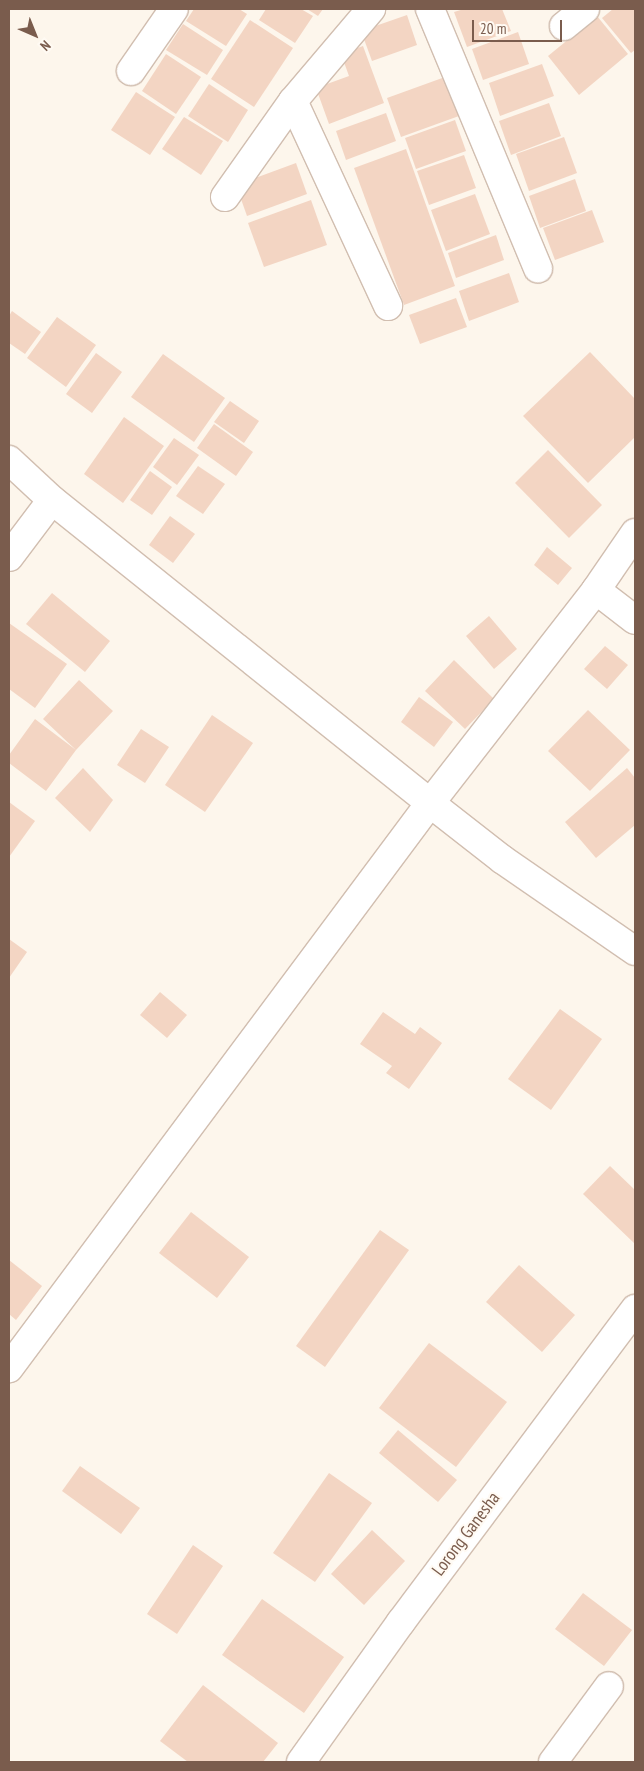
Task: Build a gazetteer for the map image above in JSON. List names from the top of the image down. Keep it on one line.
{"streets":{"street":["Lorong Ganesha"]},"scale_bar":"20 m","north":"bottom right"}
